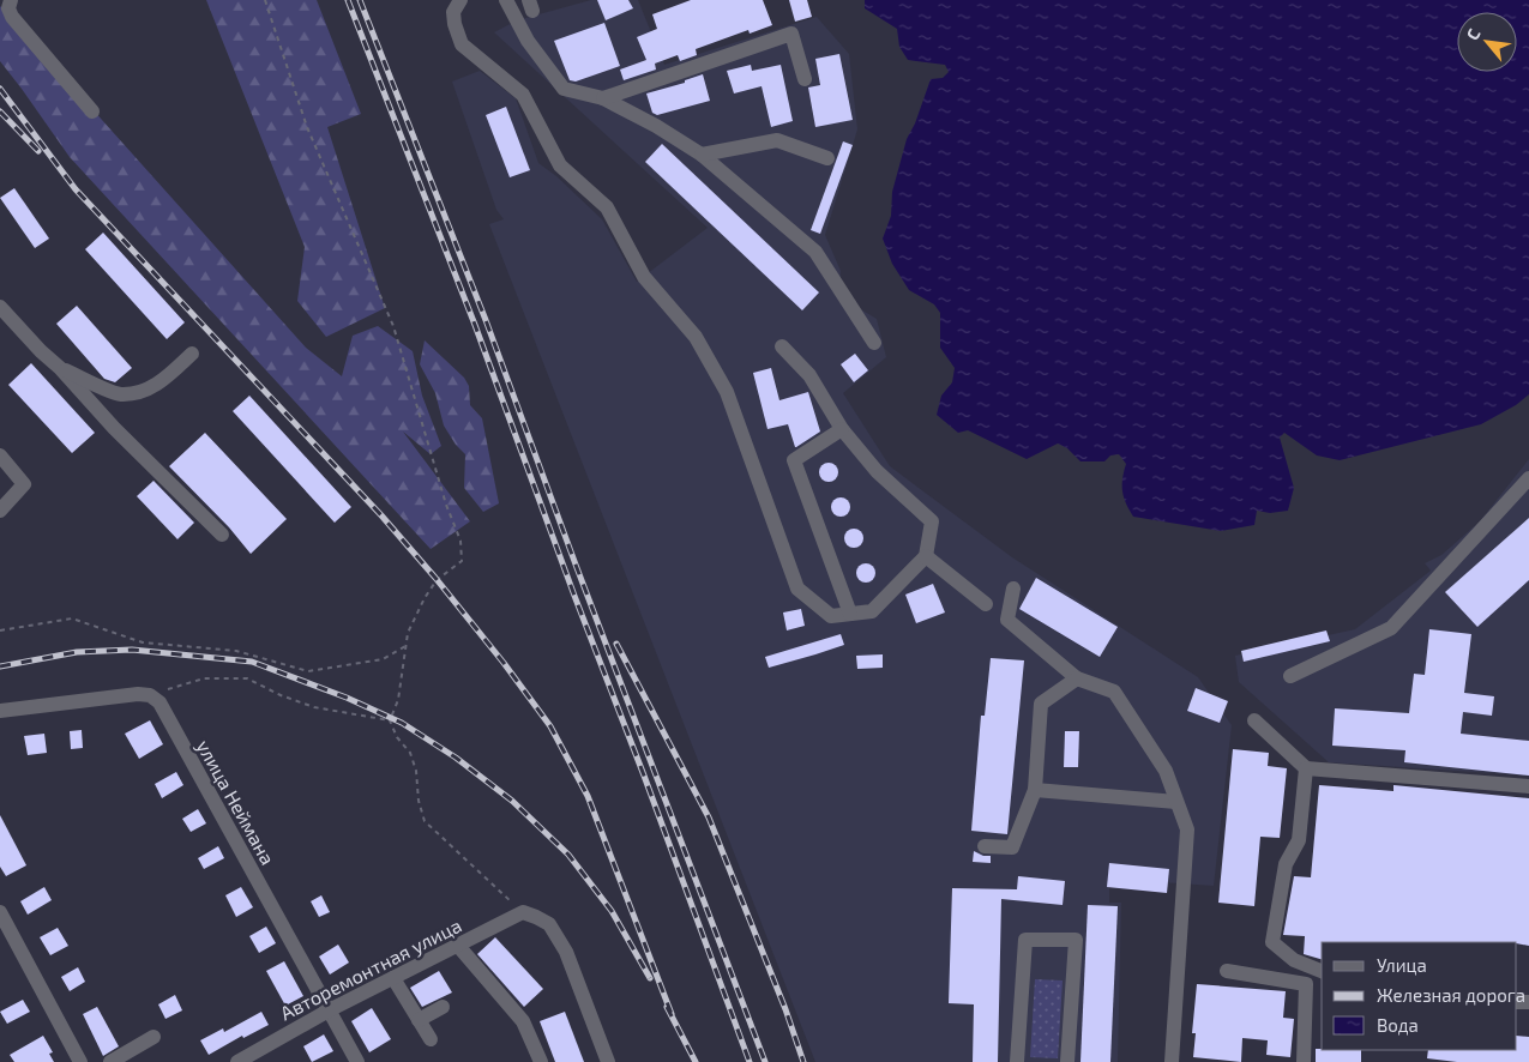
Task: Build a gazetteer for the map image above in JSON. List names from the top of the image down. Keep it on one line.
{"streets":{"street":["улица Неймана","Авторемонтная улица"]},"crossings":[["улица Неймана","Авторемонтная улица"]],"legend":["Улица","Железная дорога","Вода"],"north":"top left"}
